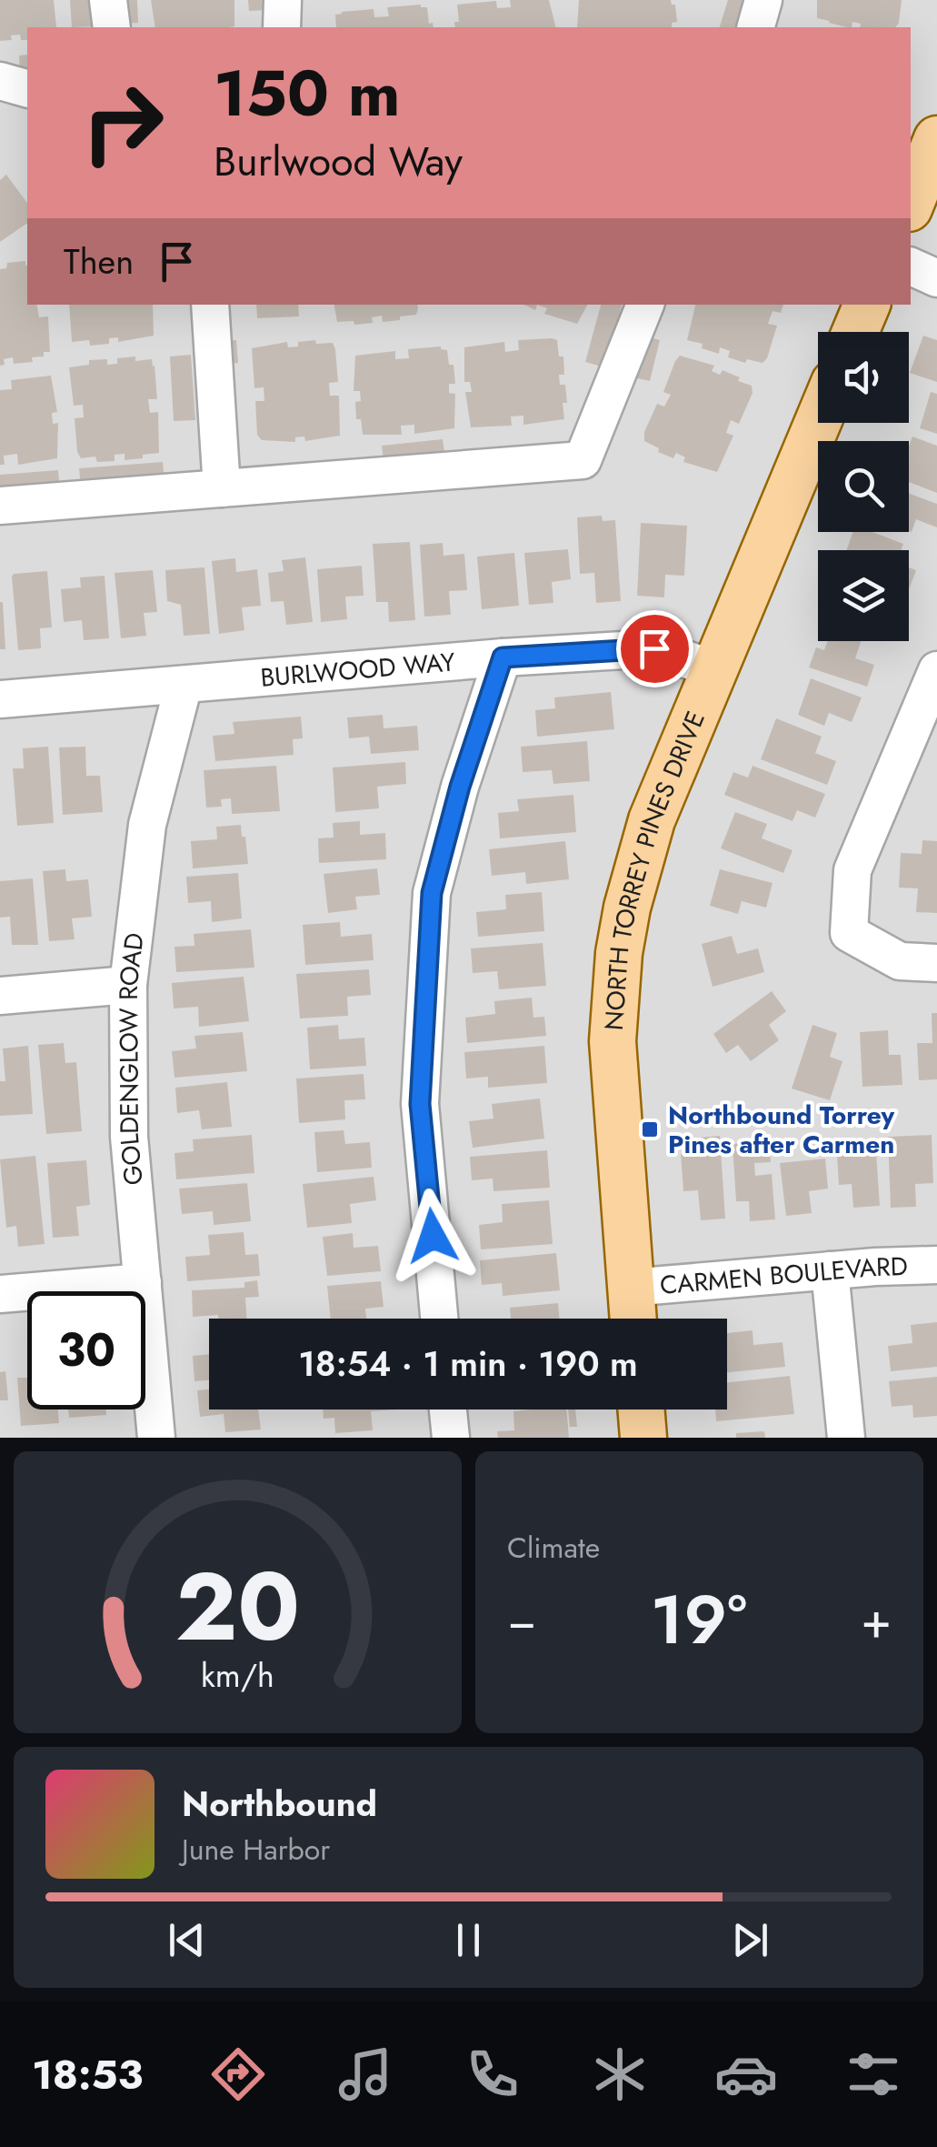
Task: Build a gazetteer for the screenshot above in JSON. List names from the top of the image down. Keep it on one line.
{"streets":{"main road":["NORTH TORREY PINES DRIVE"],"street":["BURLWOOD WAY","GOLDENGLOW ROAD","CARMEN BOULEVARD"]},"crossings":[["BURLWOOD WAY","NORTH TORREY PINES DRIVE"],["BURLWOOD WAY","GOLDENGLOW ROAD"],["NORTH TORREY PINES DRIVE","CARMEN BOULEVARD"]],"places":{"transit":["Northbound Torrey Pines after Carmen"]},"page":{"turn":["150 m","Burlwood Way"],"then":"Then","limit":"30","trip":"18:54 · 1 min · 190 m","tile":"Climate","heat":["−","19°","+"],"song":["Northbound","June Harbor"],"tabs":"18:53","gauge":["20","km/h"]}}
